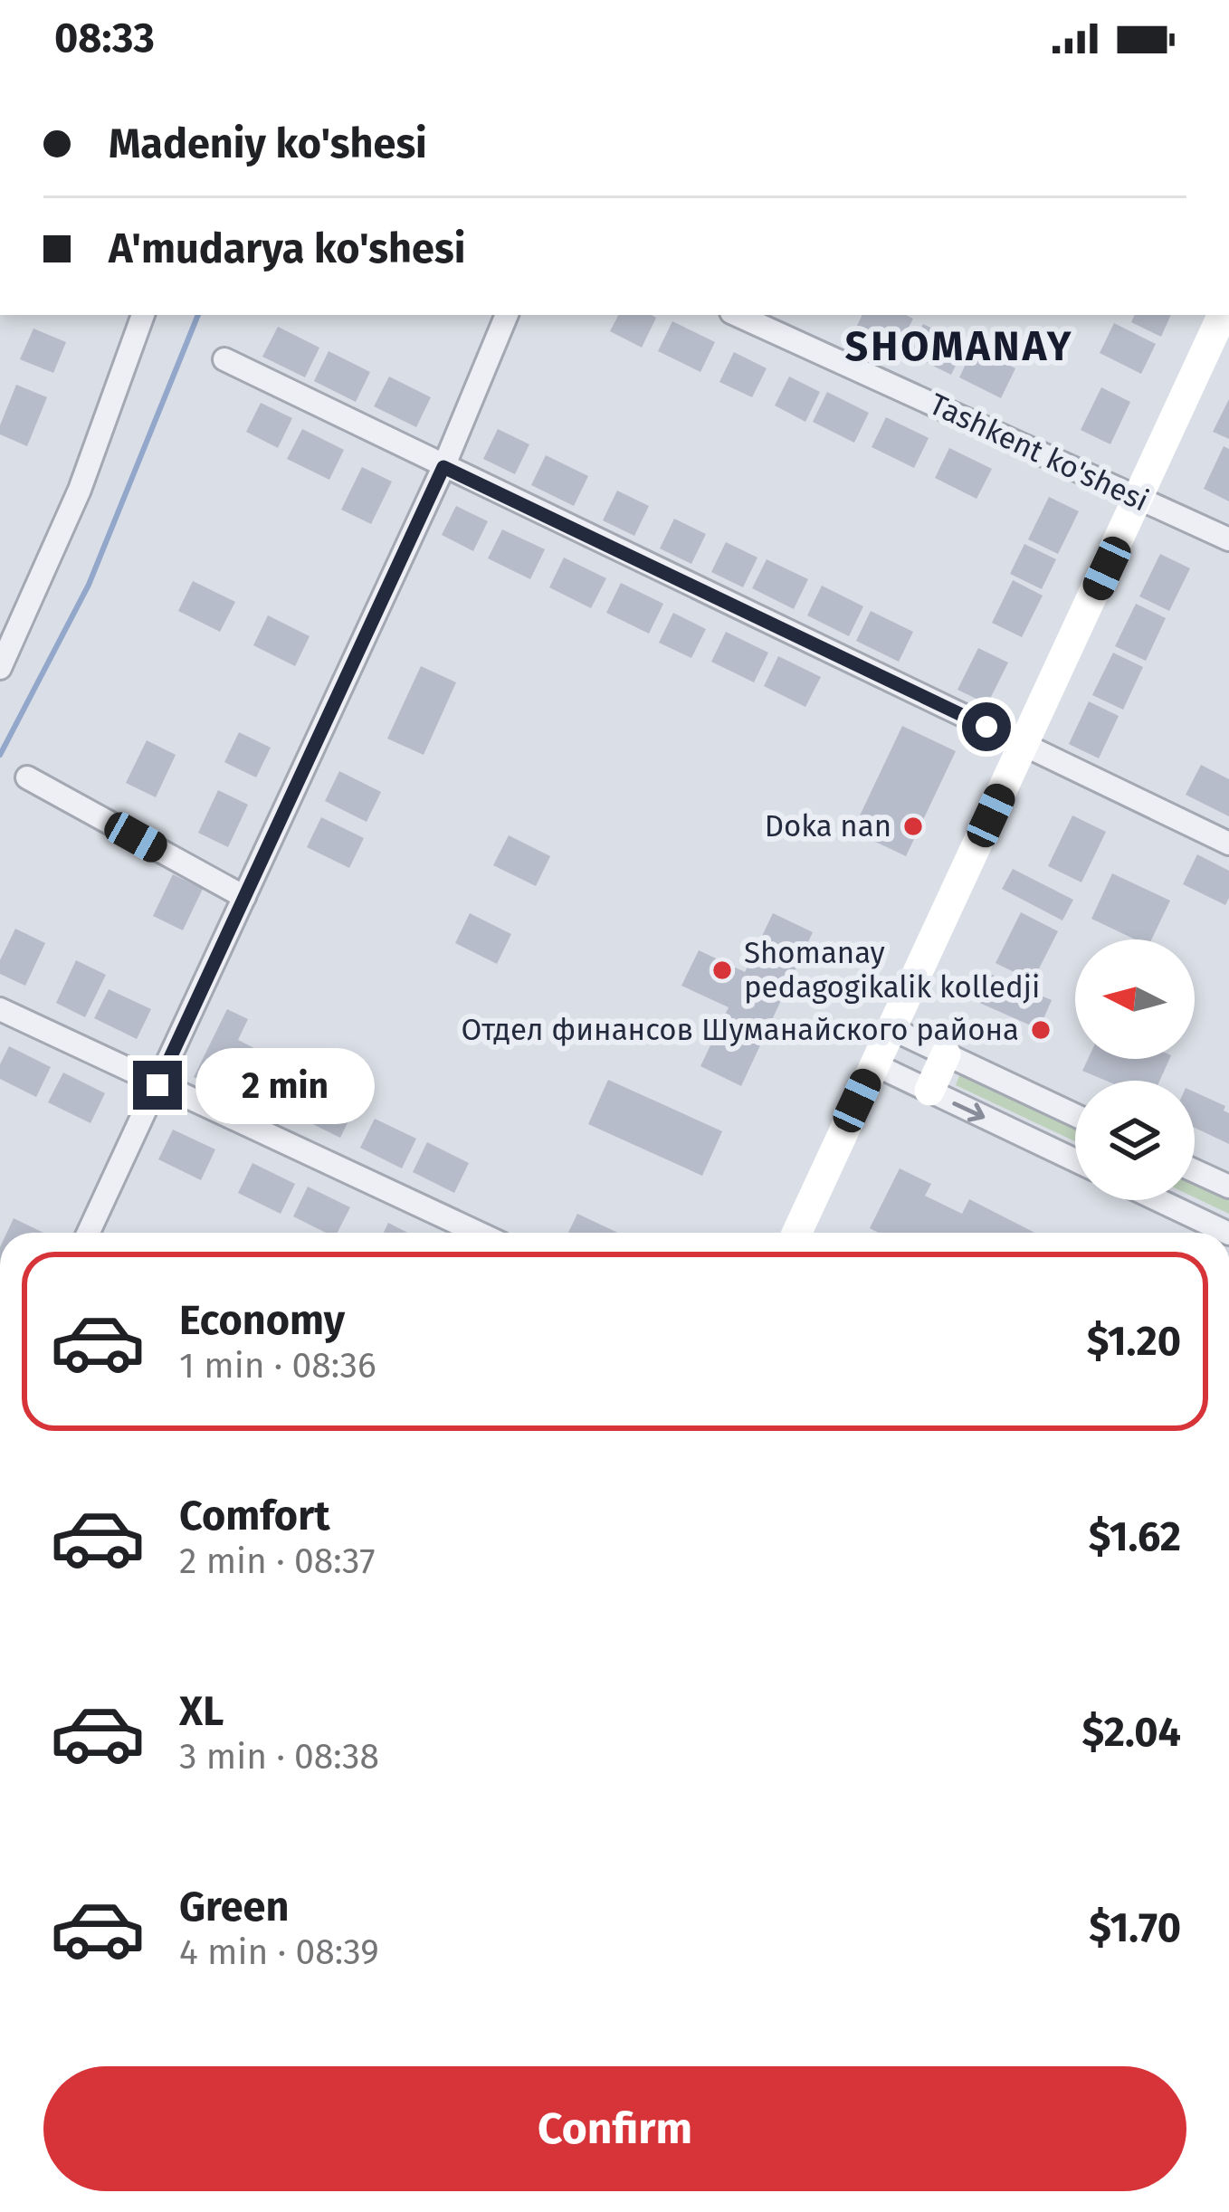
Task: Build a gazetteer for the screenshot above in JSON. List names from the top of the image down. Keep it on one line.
{"streets":{"street":["Tashkent ko'shesi"]},"districts":["SHOMANAY"],"places":["Doka nan","Shomanay pedagogikalik kolledji","Отдел финансов Шуманайского района"],"north":"left","page":{"status":"08:33","banner":["Madeniy ko'shesi","A'mudarya ko'shesi"],"bubble":"2 min","list":[{"name":"Economy","note":"1 min · 08:36","value":"$1.20"},{"name":"Comfort","note":"2 min · 08:37","value":"$1.62"},{"name":"XL","note":"3 min · 08:38","value":"$2.04"},{"name":"Green","note":"4 min · 08:39","value":"$1.70"}],"buttons":"Confirm"}}
